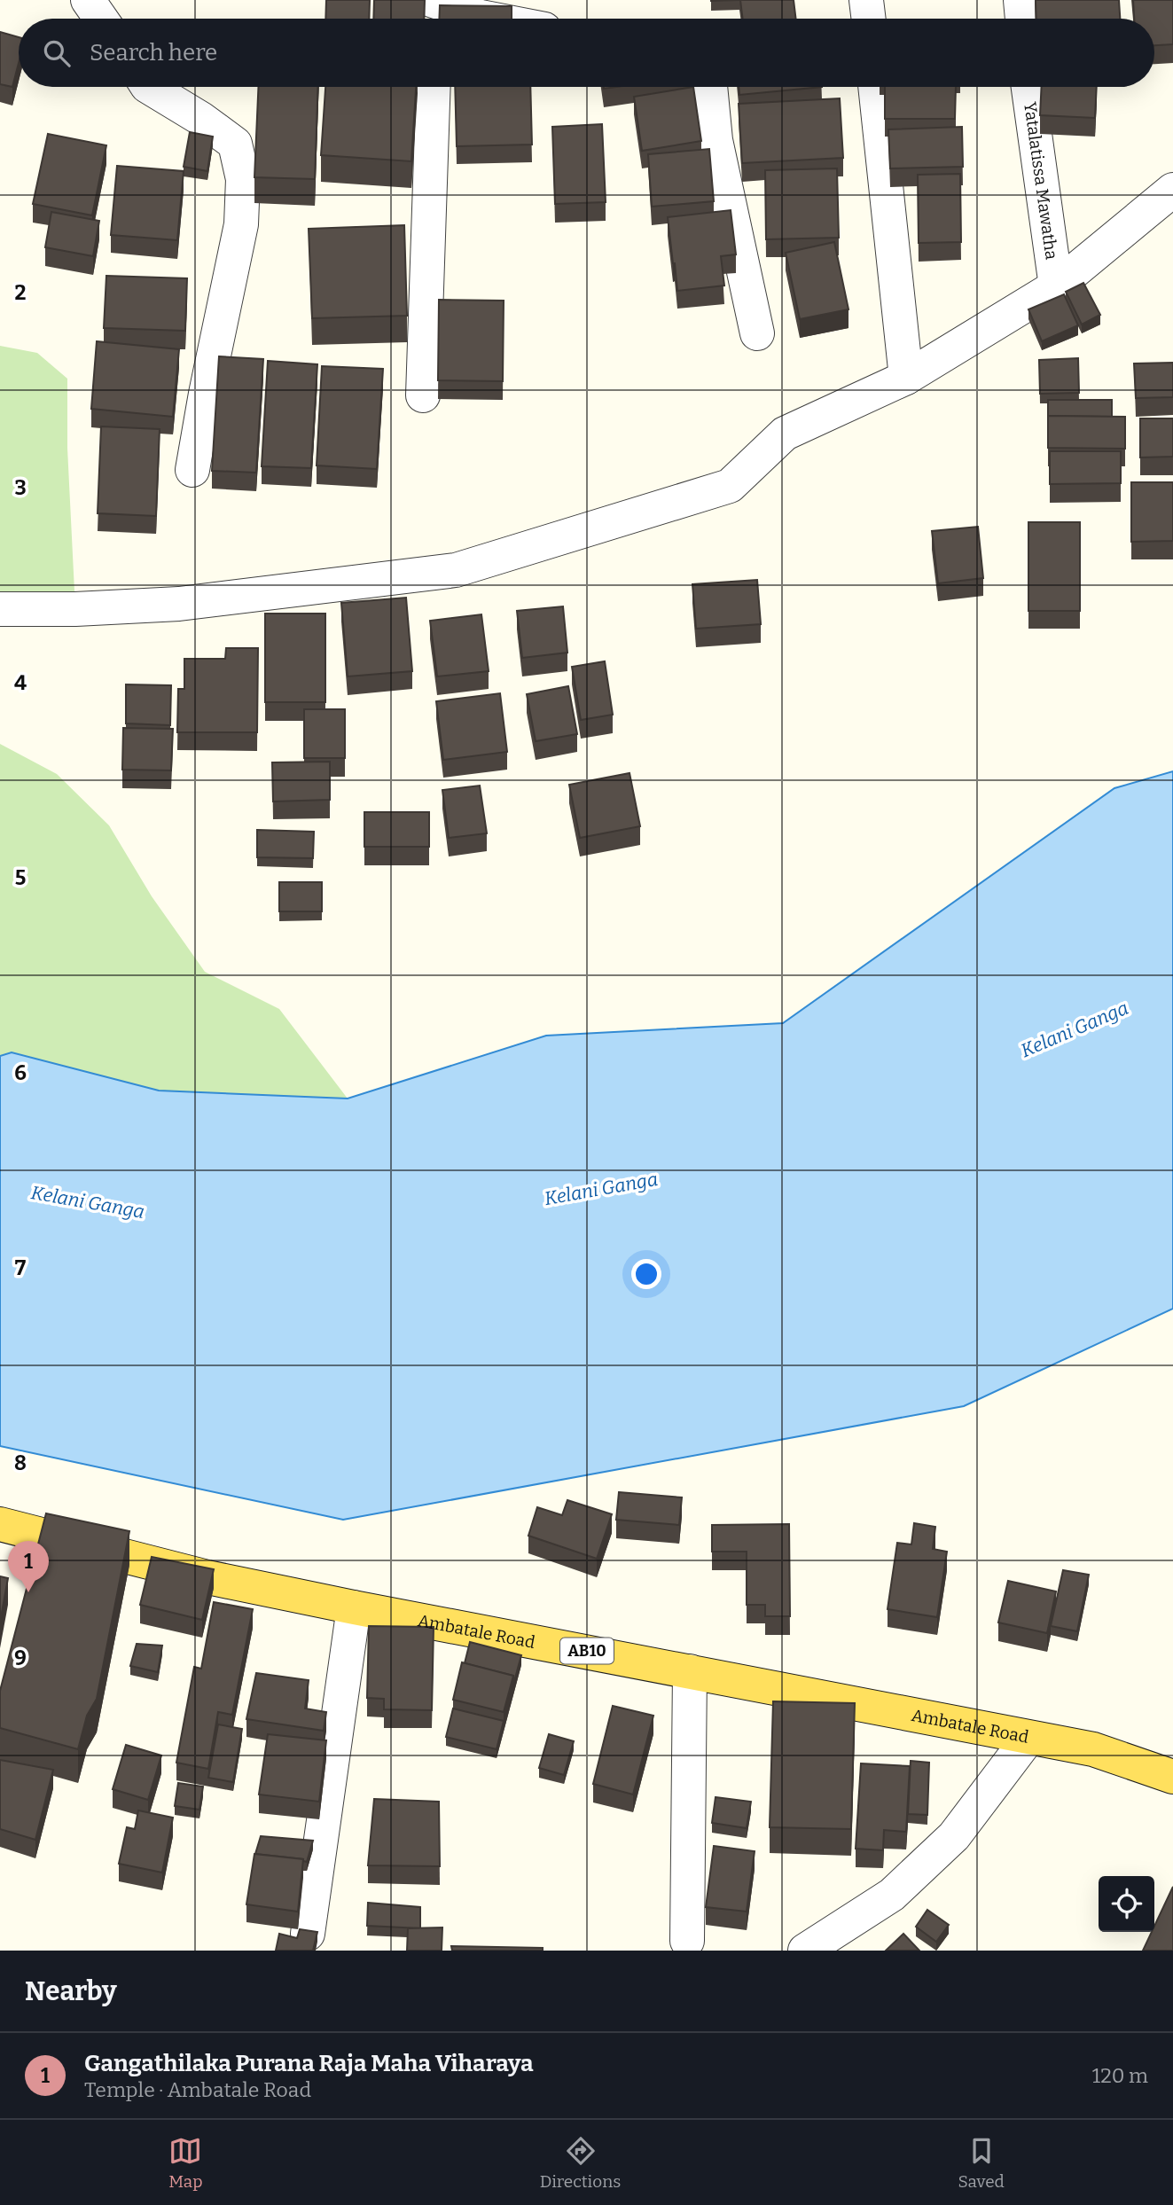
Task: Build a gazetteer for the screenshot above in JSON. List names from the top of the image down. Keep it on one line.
{"streets":{"main road":["Ambatale Road","AB10"],"street":["Yatalatissa Mawatha"]},"water":["Kelani Ganga"],"page":{"search":"Search here","pins":"1","heading":"Nearby","list":[{"mark":"1","name":"Gangathilaka Purana Raja Maha Viharaya","note":"Temple · Ambatale Road","value":"120 m"}],"nav":["Map","Directions","Saved"]},"grid":{"rows":["2","3","4","5","6","7","8","9"]}}
